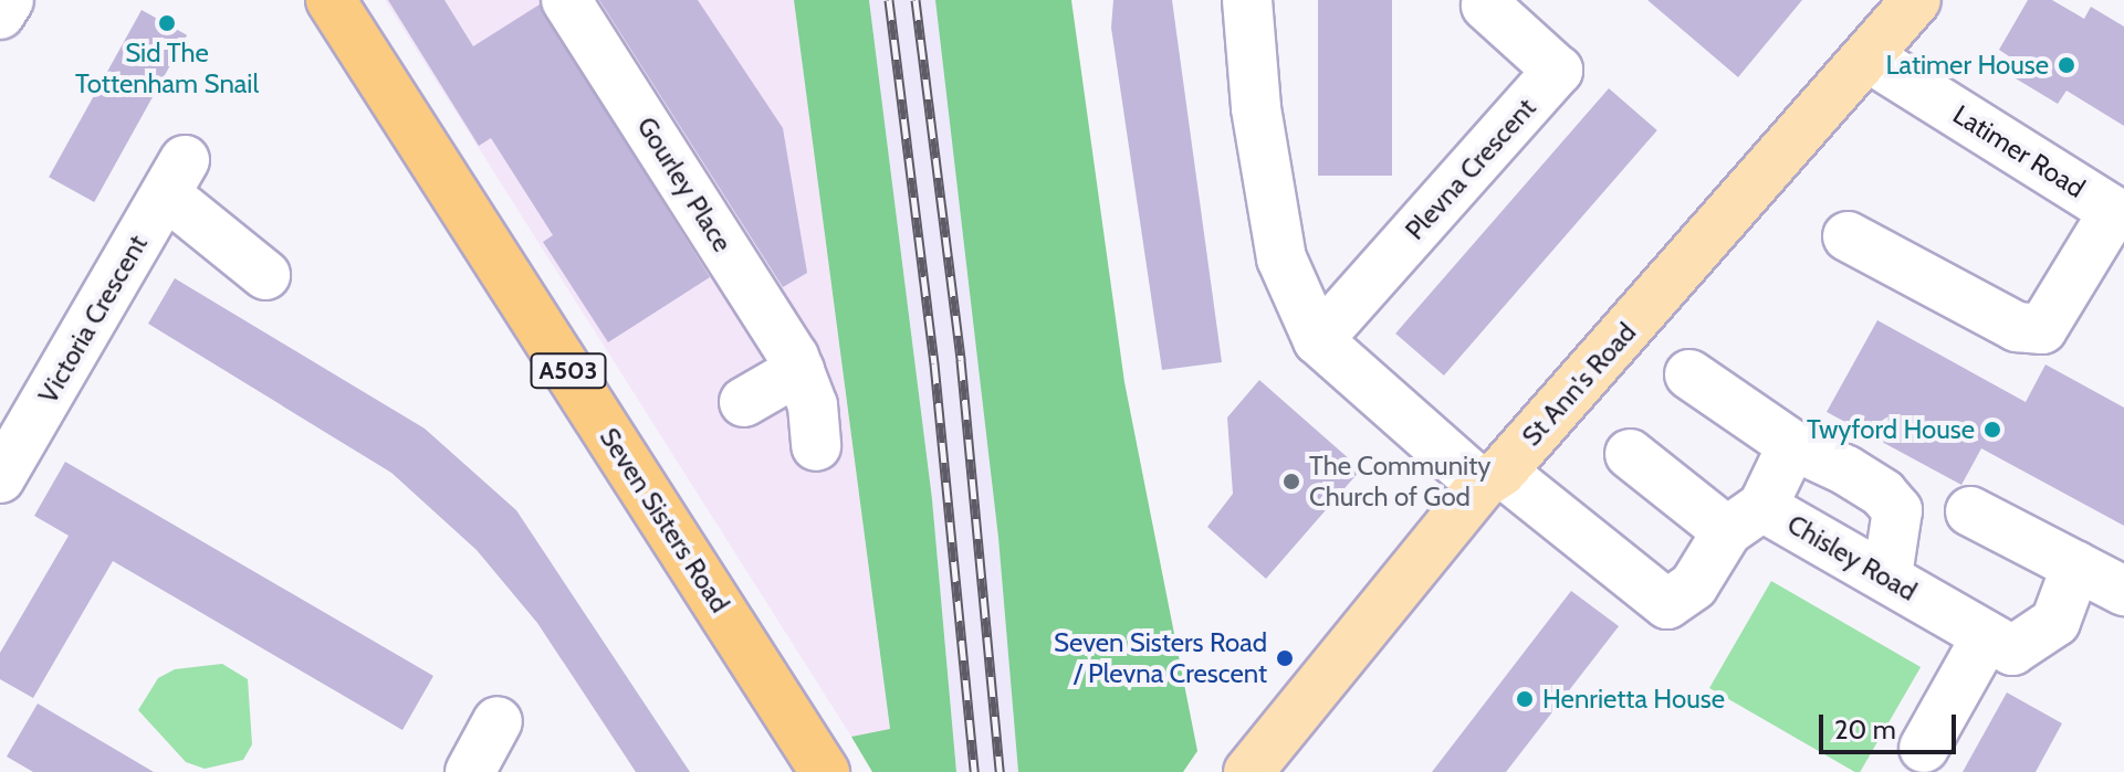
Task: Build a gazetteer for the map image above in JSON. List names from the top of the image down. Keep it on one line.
{"streets":{"highway":["A503","Seven Sisters Road"],"main road":["St Ann's Road"],"street":["Latimer Road","Plevna Crescent","Gourley Place","Victoria Crescent","Chisley Road"]},"crossings":[["Latimer Road","St Ann's Road"]],"places":["Sid The Tottenham Snail","Latimer House","Twyford House","The Community Church of God","Seven Sisters Road / Plevna Crescent","Henrietta House"],"scale_bar":"20 m"}
